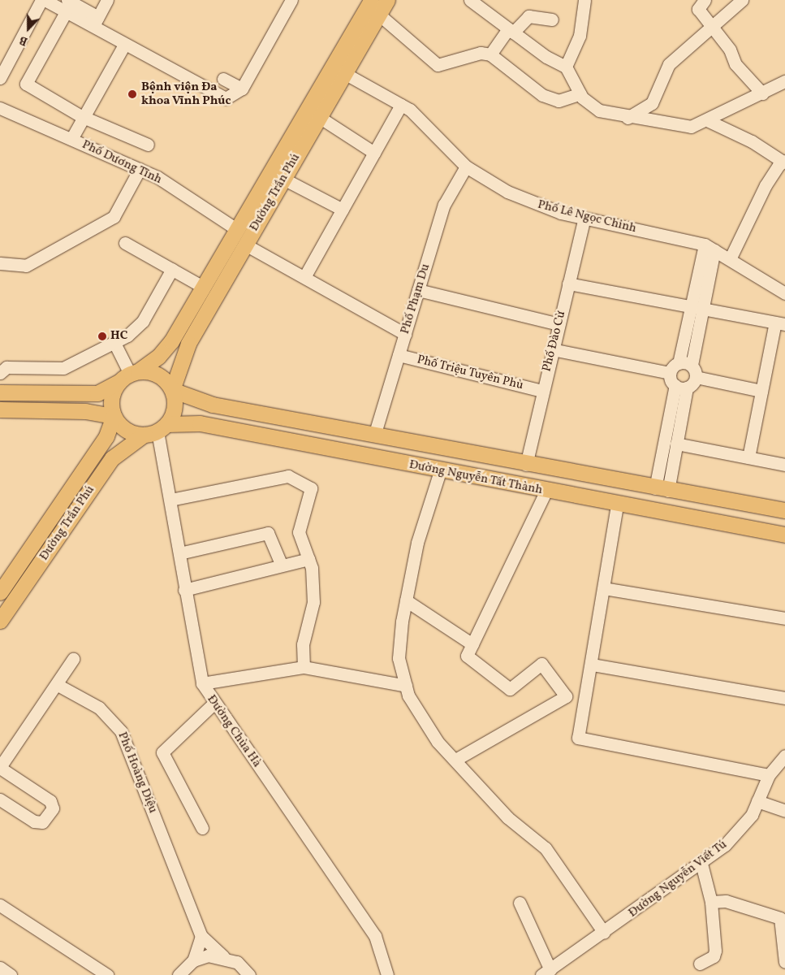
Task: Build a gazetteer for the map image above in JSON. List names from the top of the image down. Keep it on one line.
{"streets":{"main road":["Đường Trần Phú","Đường Nguyễn Tất Thành"],"street":["Phố Dương Tĩnh","Phố Lê Ngọc Chinh","Phố Phạm Du","Phố Đào Cừ","Phố Triệu Tuyên Phù","Đường Chùa Hà","Phố Hoàng Diệu","Đường Nguyễn Viết Tú"]},"crossings":[["Phố Dương Tĩnh","Đường Trần Phú"],["Đường Trần Phú","Phố Lê Ngọc Chinh"],["Đường Trần Phú","Đường Nguyễn Tất Thành"],["Đường Trần Phú","Đường Chùa Hà"],["Phố Lê Ngọc Chinh","Phố Phạm Du"],["Phố Lê Ngọc Chinh","Phố Đào Cừ"],["Phố Phạm Du","Phố Triệu Tuyên Phù"],["Phố Phạm Du","Đường Nguyễn Tất Thành"],["Phố Đào Cừ","Phố Triệu Tuyên Phù"],["Phố Đào Cừ","Đường Nguyễn Tất Thành"],["Đường Nguyễn Tất Thành","Đường Chùa Hà"]],"places":["Bệnh viện Đa khoa Vĩnh Phúc","HC"],"north":"bottom"}
